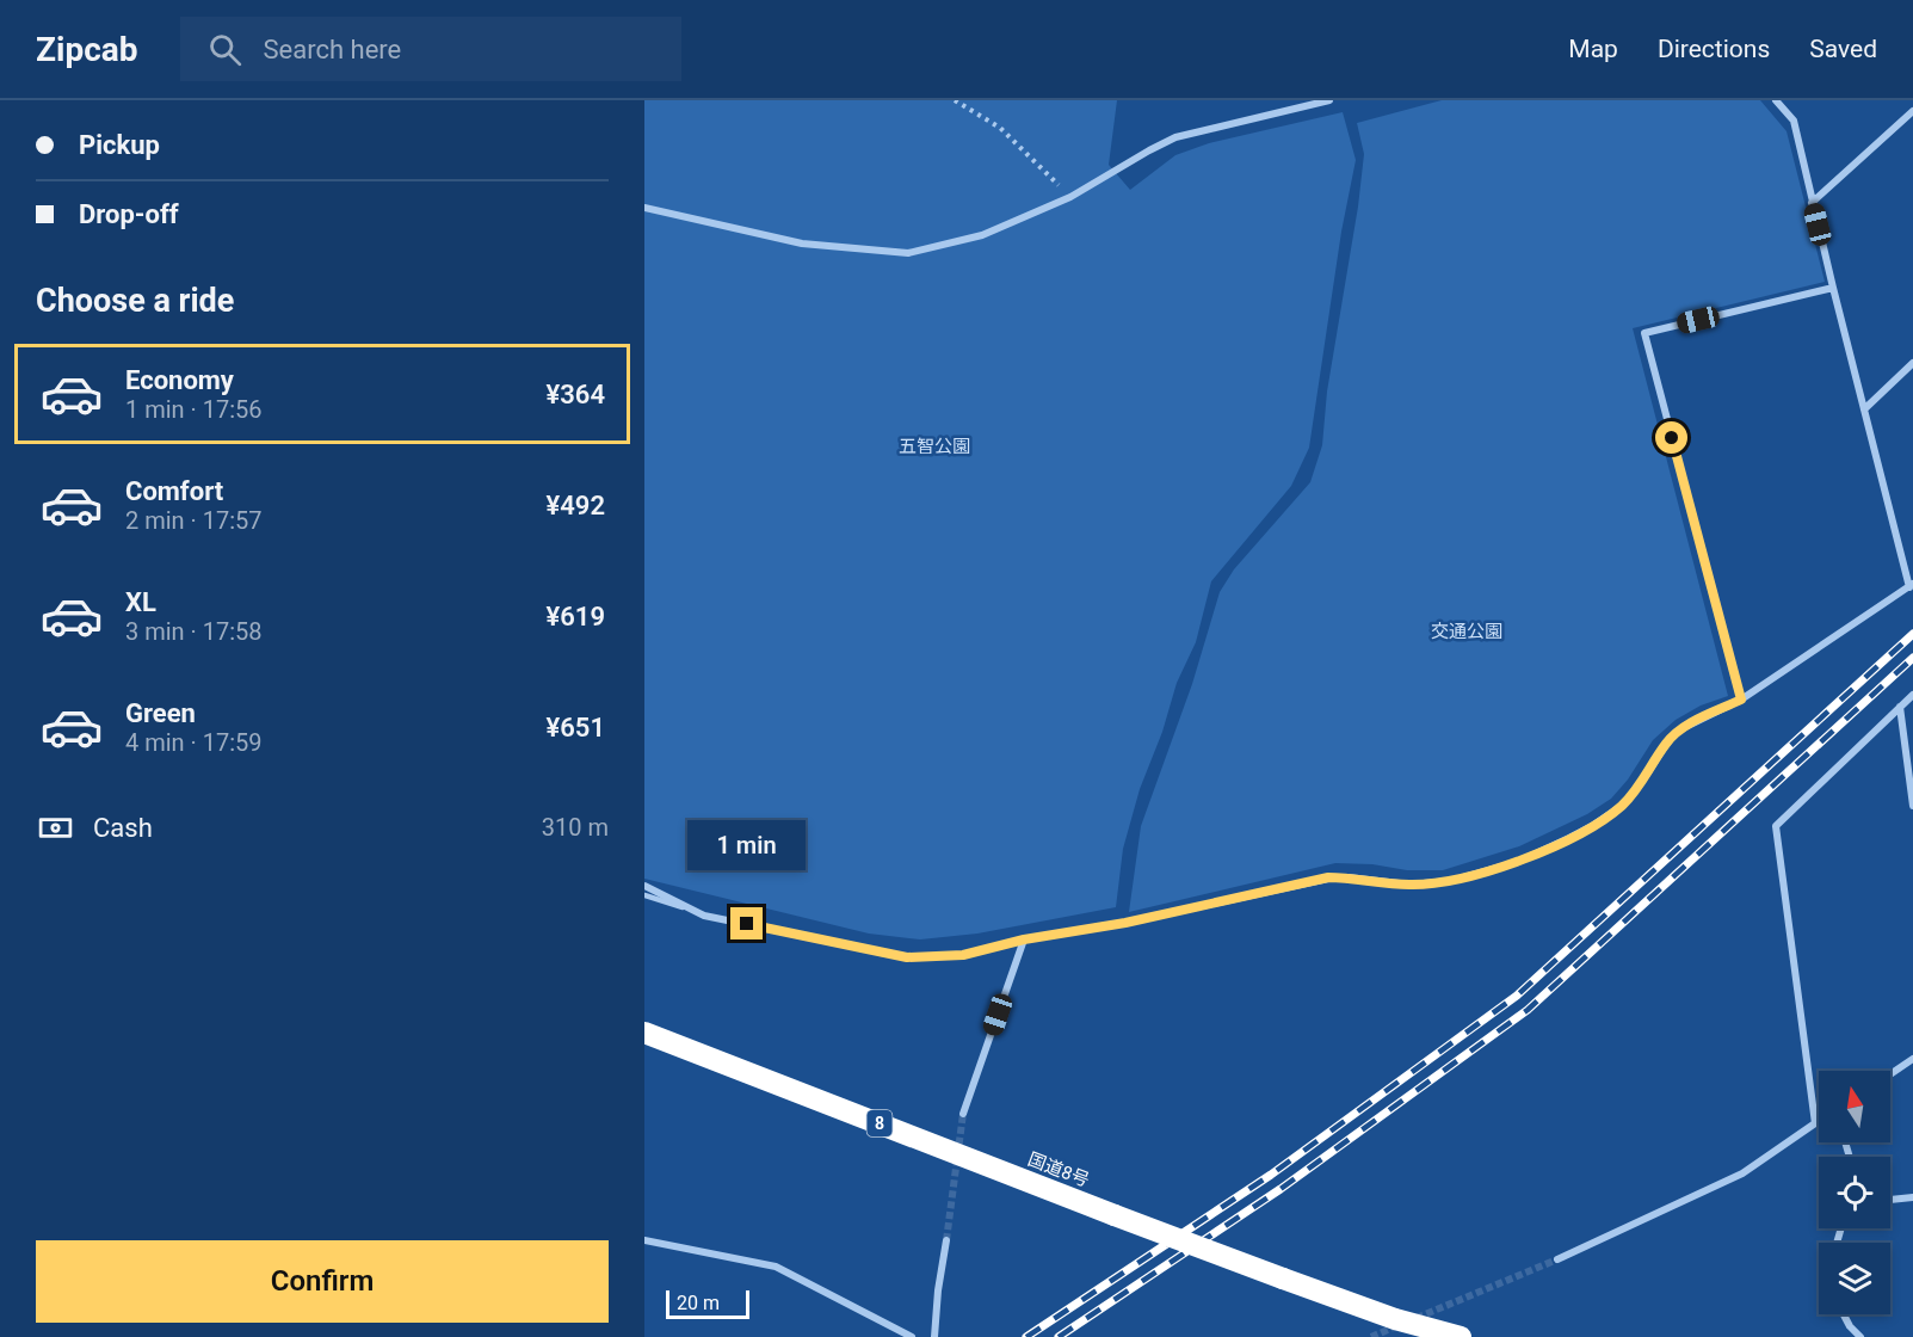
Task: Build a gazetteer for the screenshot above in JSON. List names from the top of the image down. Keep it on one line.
{"streets":{"highway":["8","国道8号"]},"parks":["五智公園","交通公園"],"scale_bar":"20 m","north":"top","page":{"header":"Zipcab","search":"Search here","nav":["Map","Directions","Saved"],"banner":["Pickup","Drop-off"],"heading":"Choose a ride","list":[{"name":"Economy","note":"1 min · 17:56","value":"¥364"},{"name":"Comfort","note":"2 min · 17:57","value":"¥492"},{"name":"XL","note":"3 min · 17:58","value":"¥619"},{"name":"Green","note":"4 min · 17:59","value":"¥651"}],"pay":["Cash","310 m"],"bubble":"1 min","buttons":"Confirm","scale":"20 m"}}
